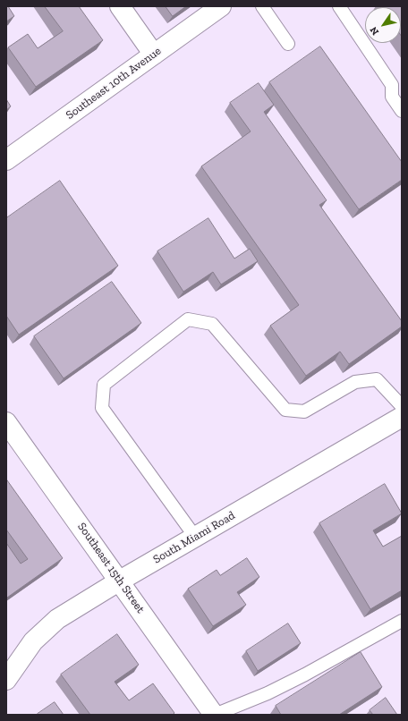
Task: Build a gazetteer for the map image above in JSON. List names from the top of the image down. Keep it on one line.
{"streets":{"street":["Southeast 10th Avenue","South Miami Road","Southeast 15th Street"]},"crossings":[["South Miami Road","Southeast 15th Street"]],"north":"bottom left"}
